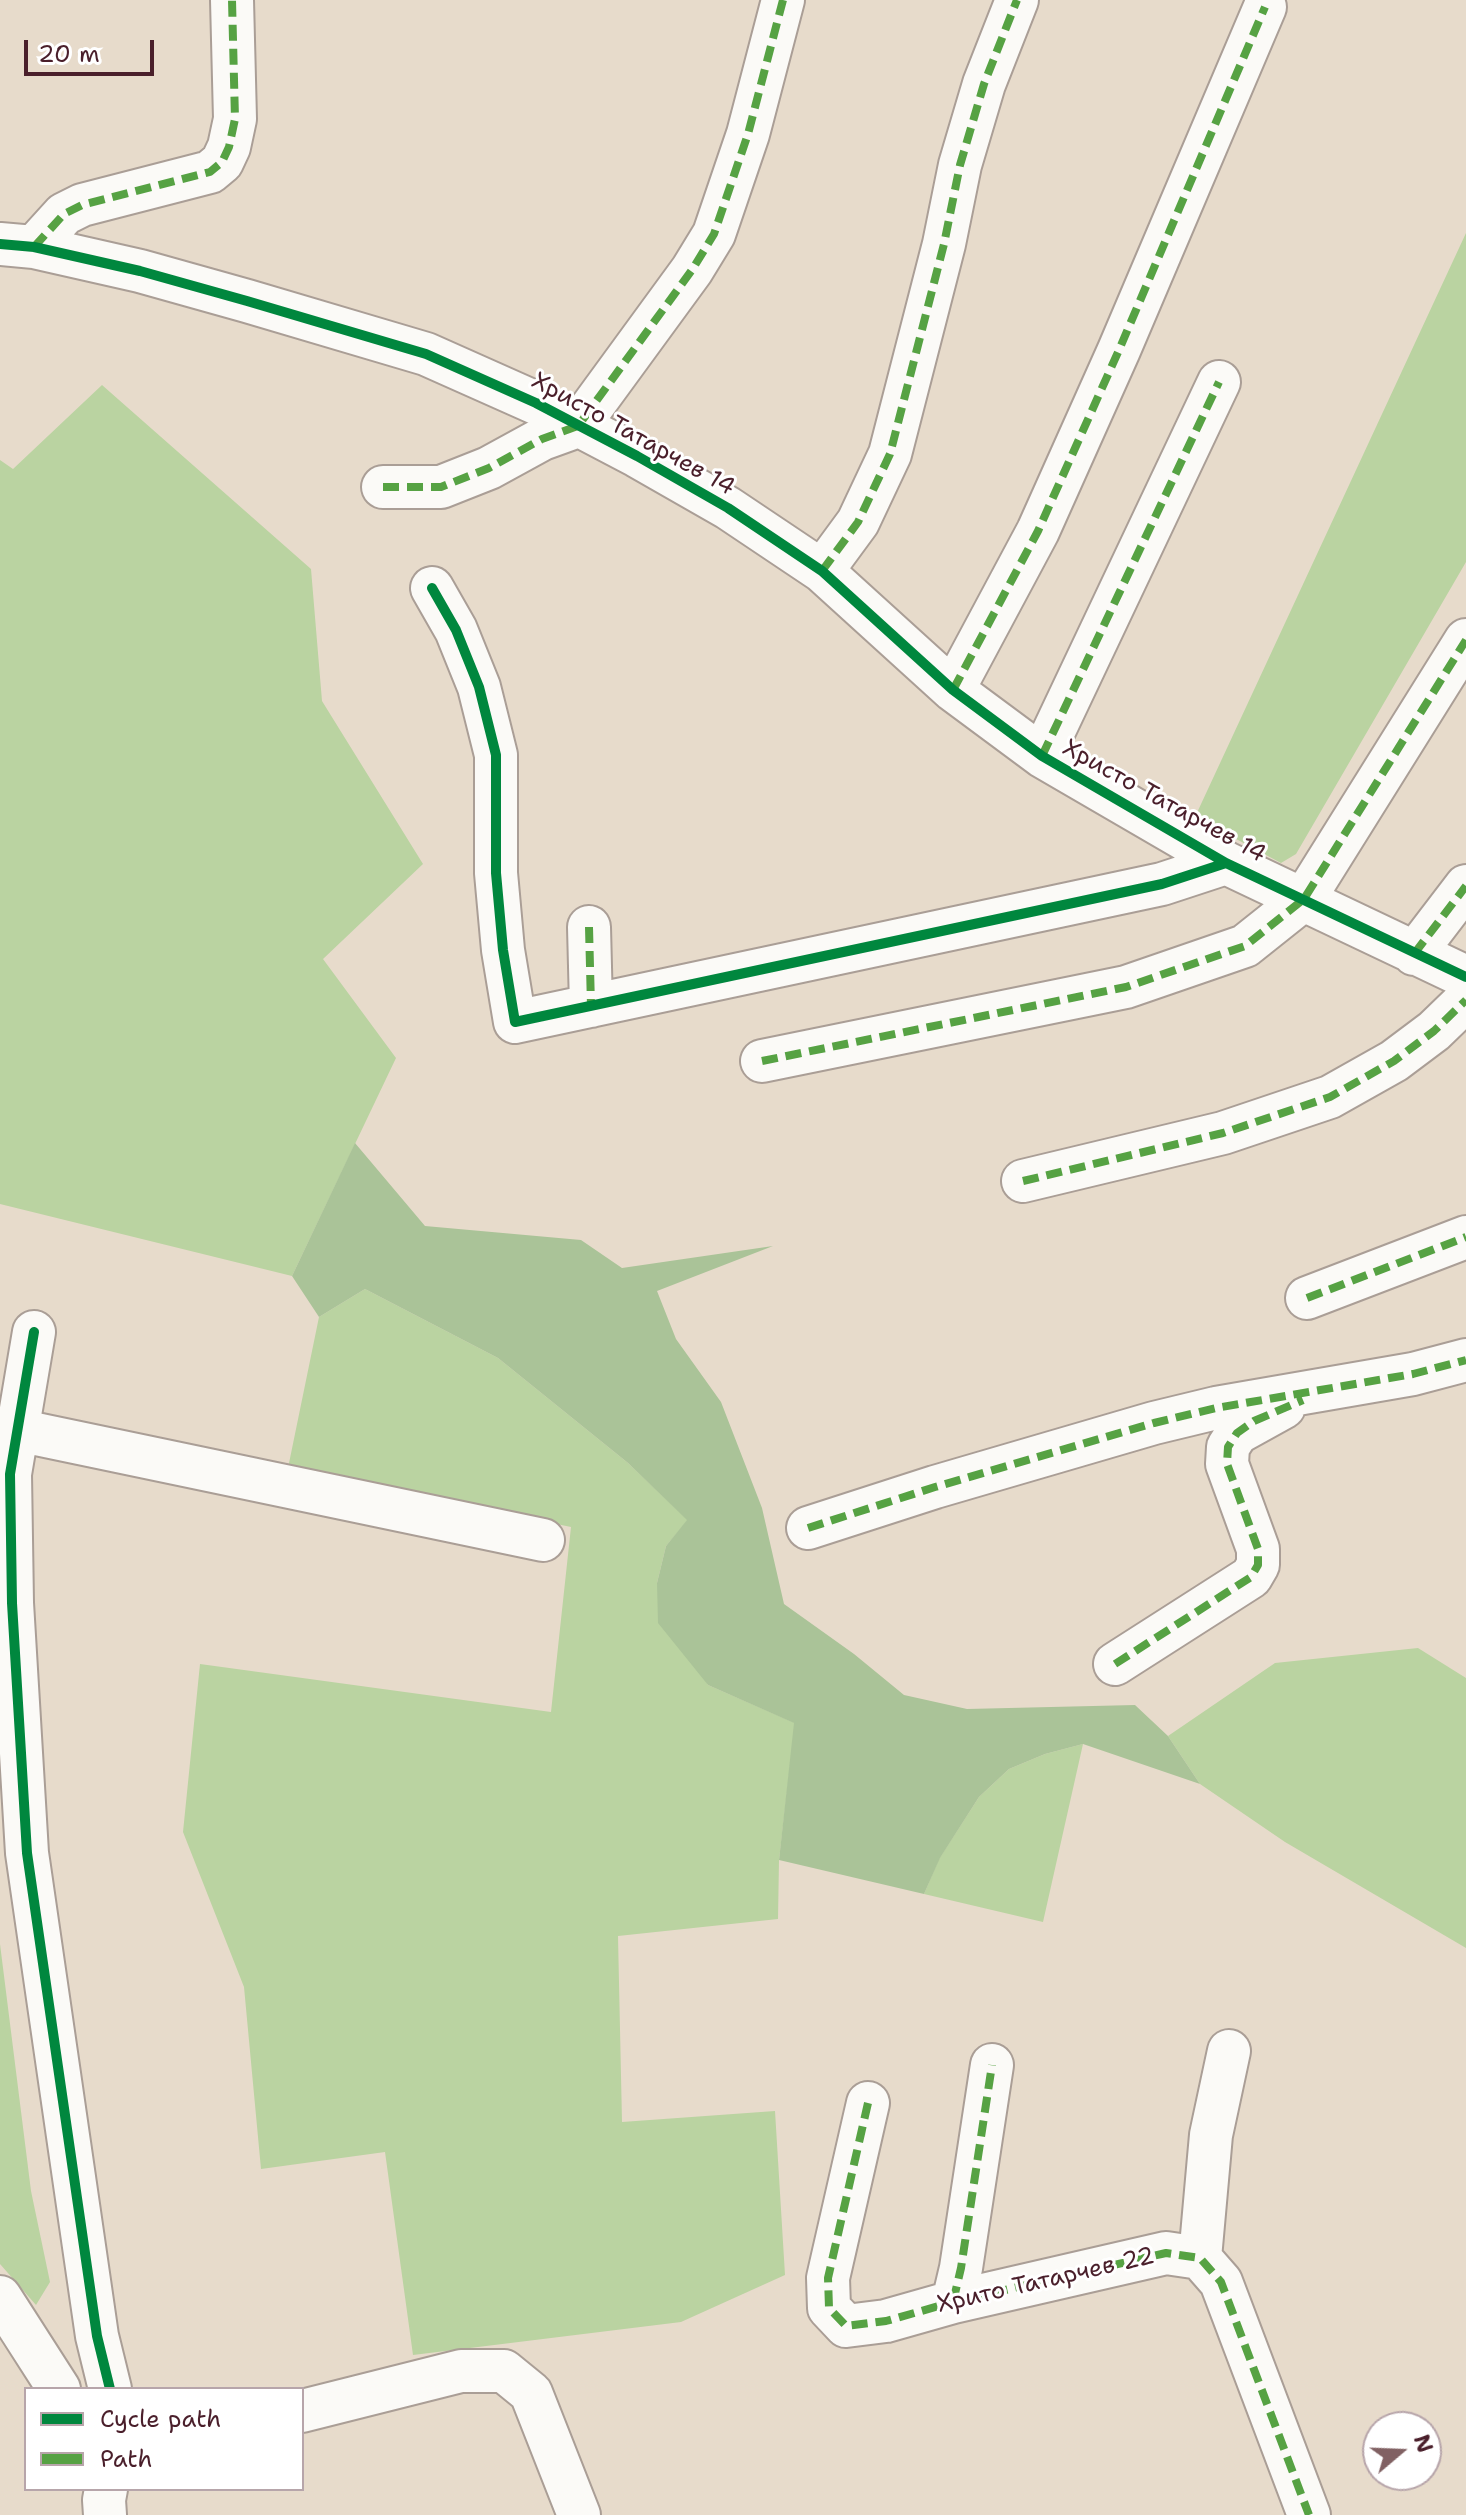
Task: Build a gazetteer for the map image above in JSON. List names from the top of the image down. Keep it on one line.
{"streets":{"street":["Христо Татарчев 14","Хрито Татарчев 22"]},"legend":["Cycle path","Path"],"scale_bar":"20 m","north":"right"}
